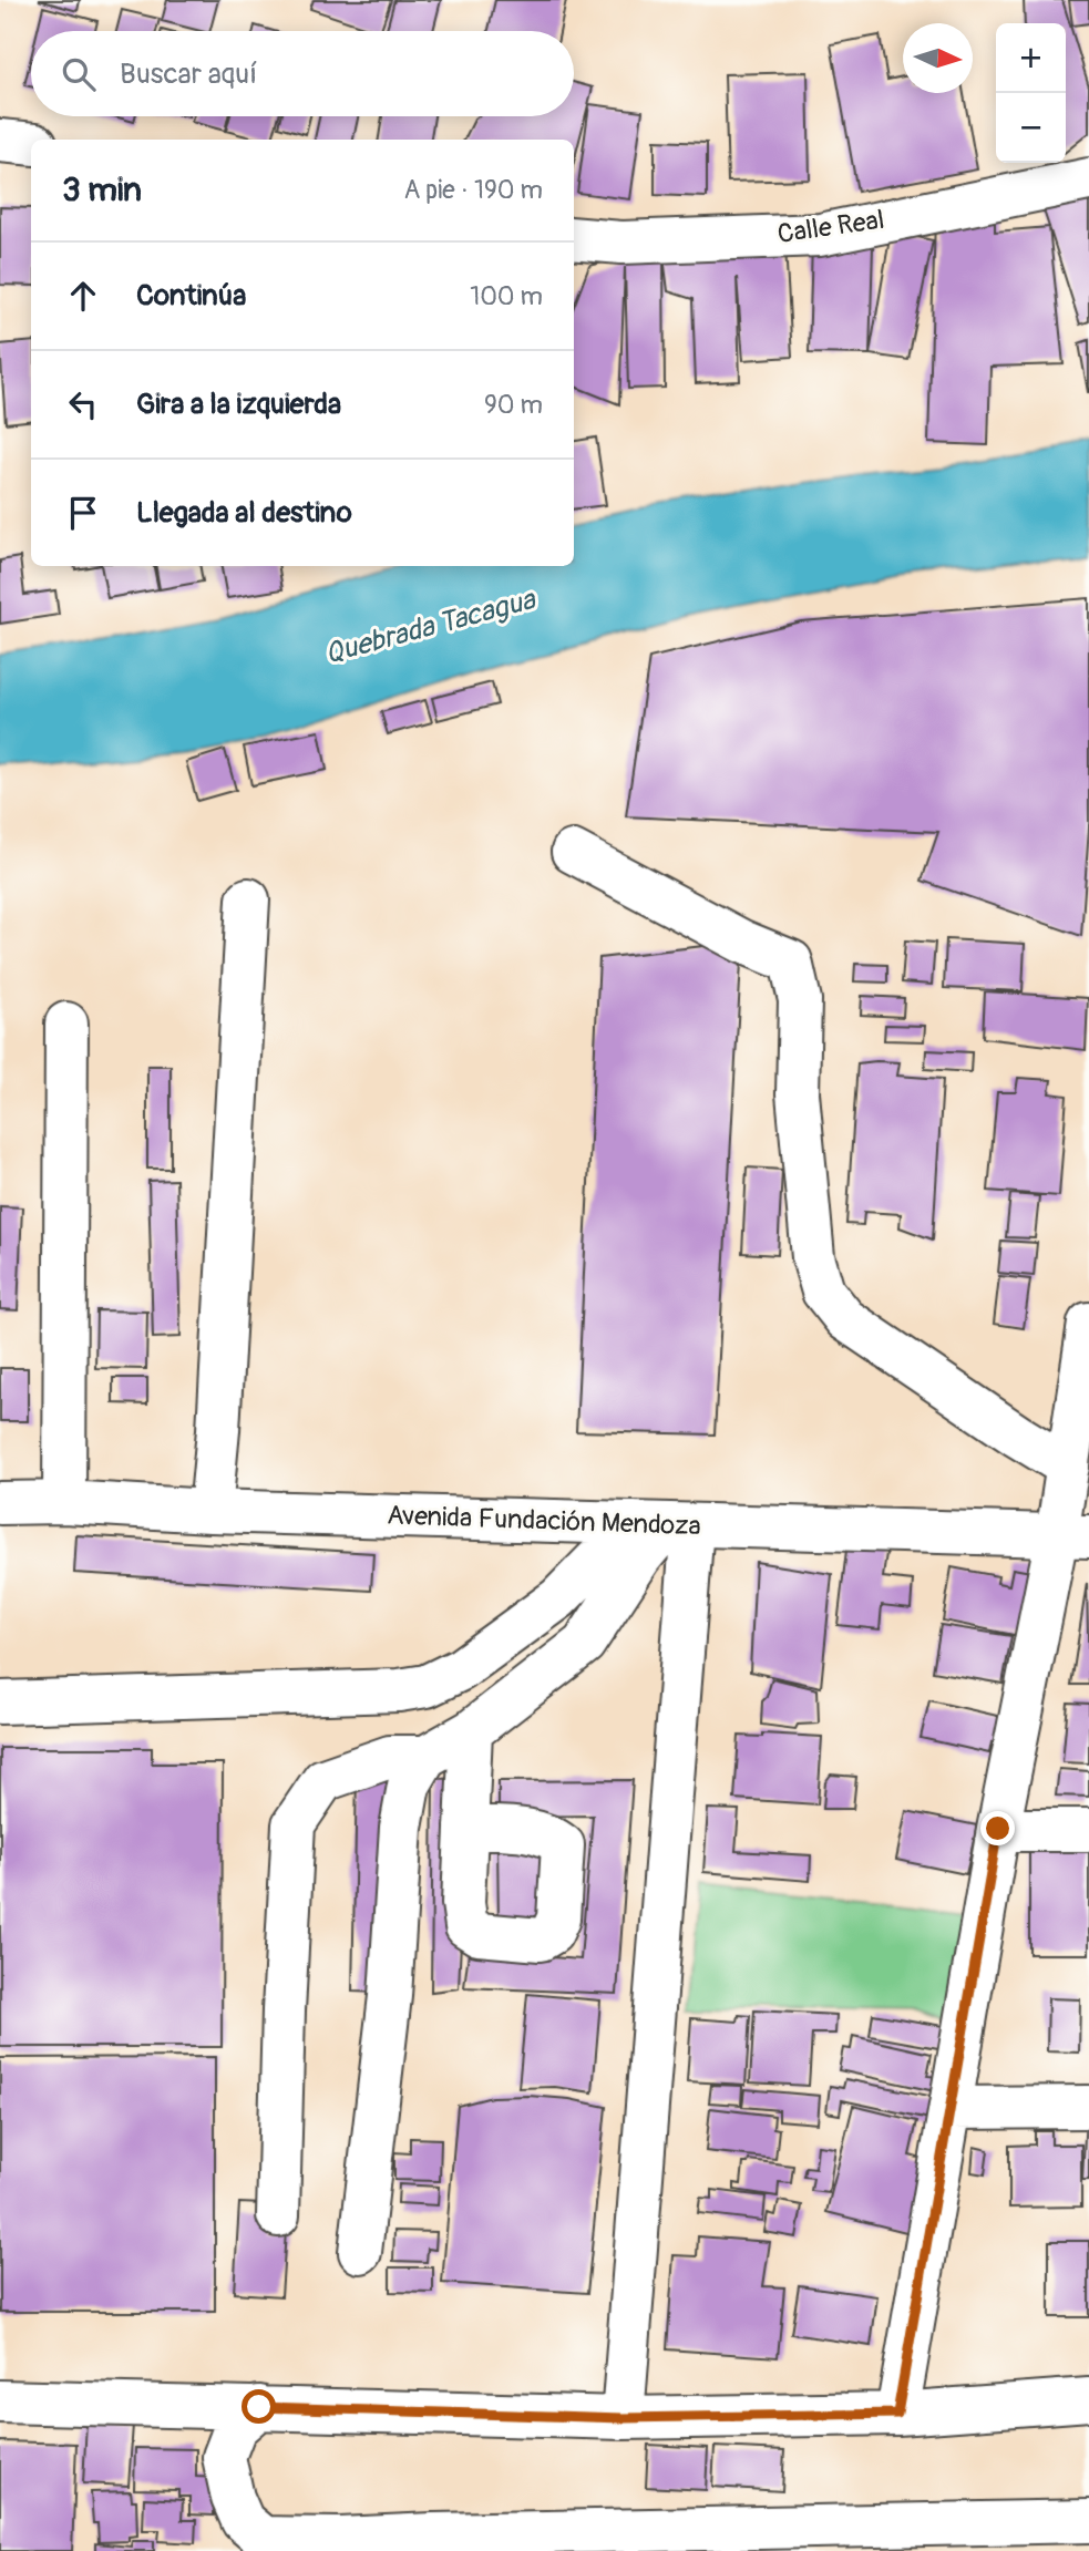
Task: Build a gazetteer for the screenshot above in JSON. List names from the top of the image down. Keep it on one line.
{"streets":{"street":["Calle Real","Avenida Fundación Mendoza"]},"water":["Quebrada Tacagua"],"north":"right","page":{"map_buttons":["+","−"],"search":"Buscar aquí","heading":["3 min","A pie · 190 m"],"list":[["Continúa","100 m"],["Gira a la izquierda","90 m"],"Llegada al destino"]}}
